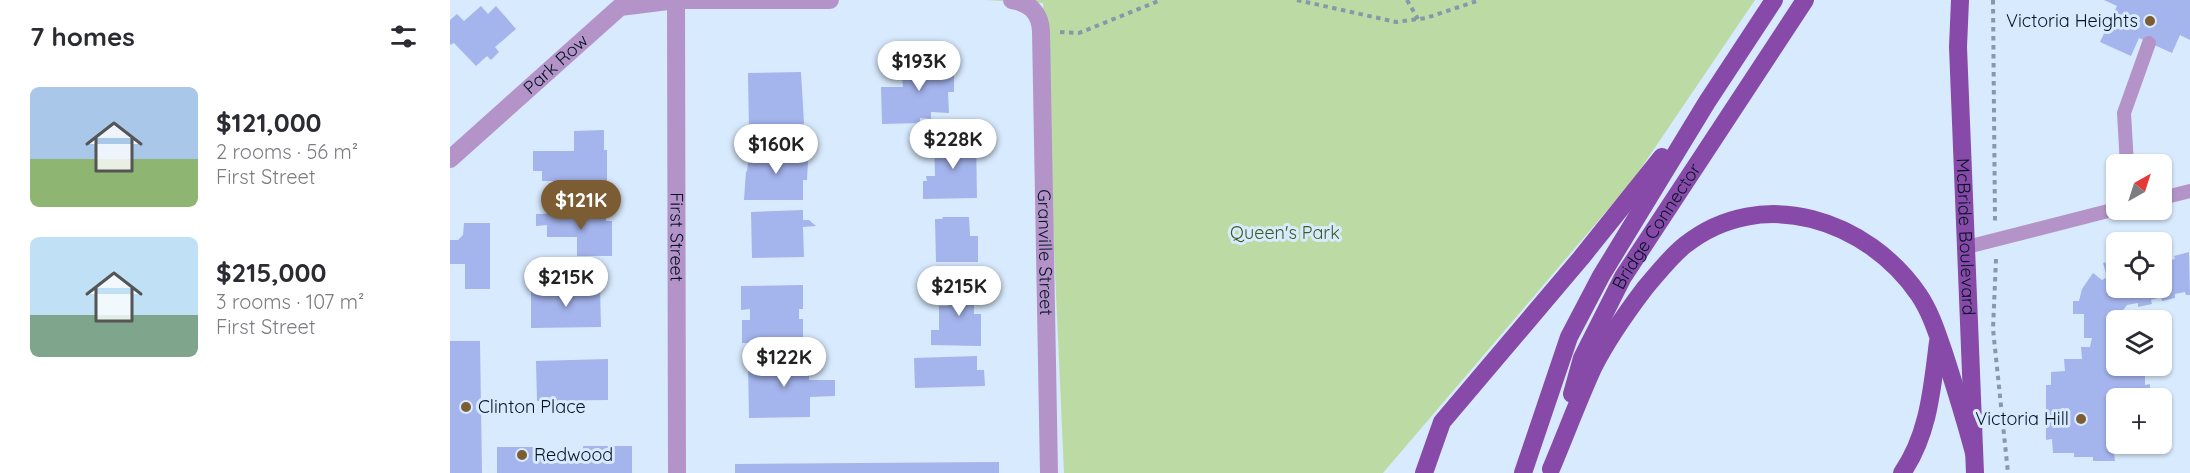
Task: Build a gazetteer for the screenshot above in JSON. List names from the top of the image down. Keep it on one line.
{"streets":{"main road":["Bridge Connector","McBride Boulevard"],"street":["Park Row","First Street","Granville Street"]},"crossings":[["Park Row","First Street"]],"parks":["Queen's Park"],"places":["Victoria Heights","Clinton Place","Victoria Hill","Redwood"],"north":"top right","page":{"heading":"7 homes","price":["$193K","$228K","$160K","$121K","$215K","$215K","$122K"],"list":[{"name":"$121,000","note":"2 rooms · 56 m² · First Street"},{"name":"$215,000","note":"3 rooms · 107 m² · First Street"}],"map_buttons":"+"}}
